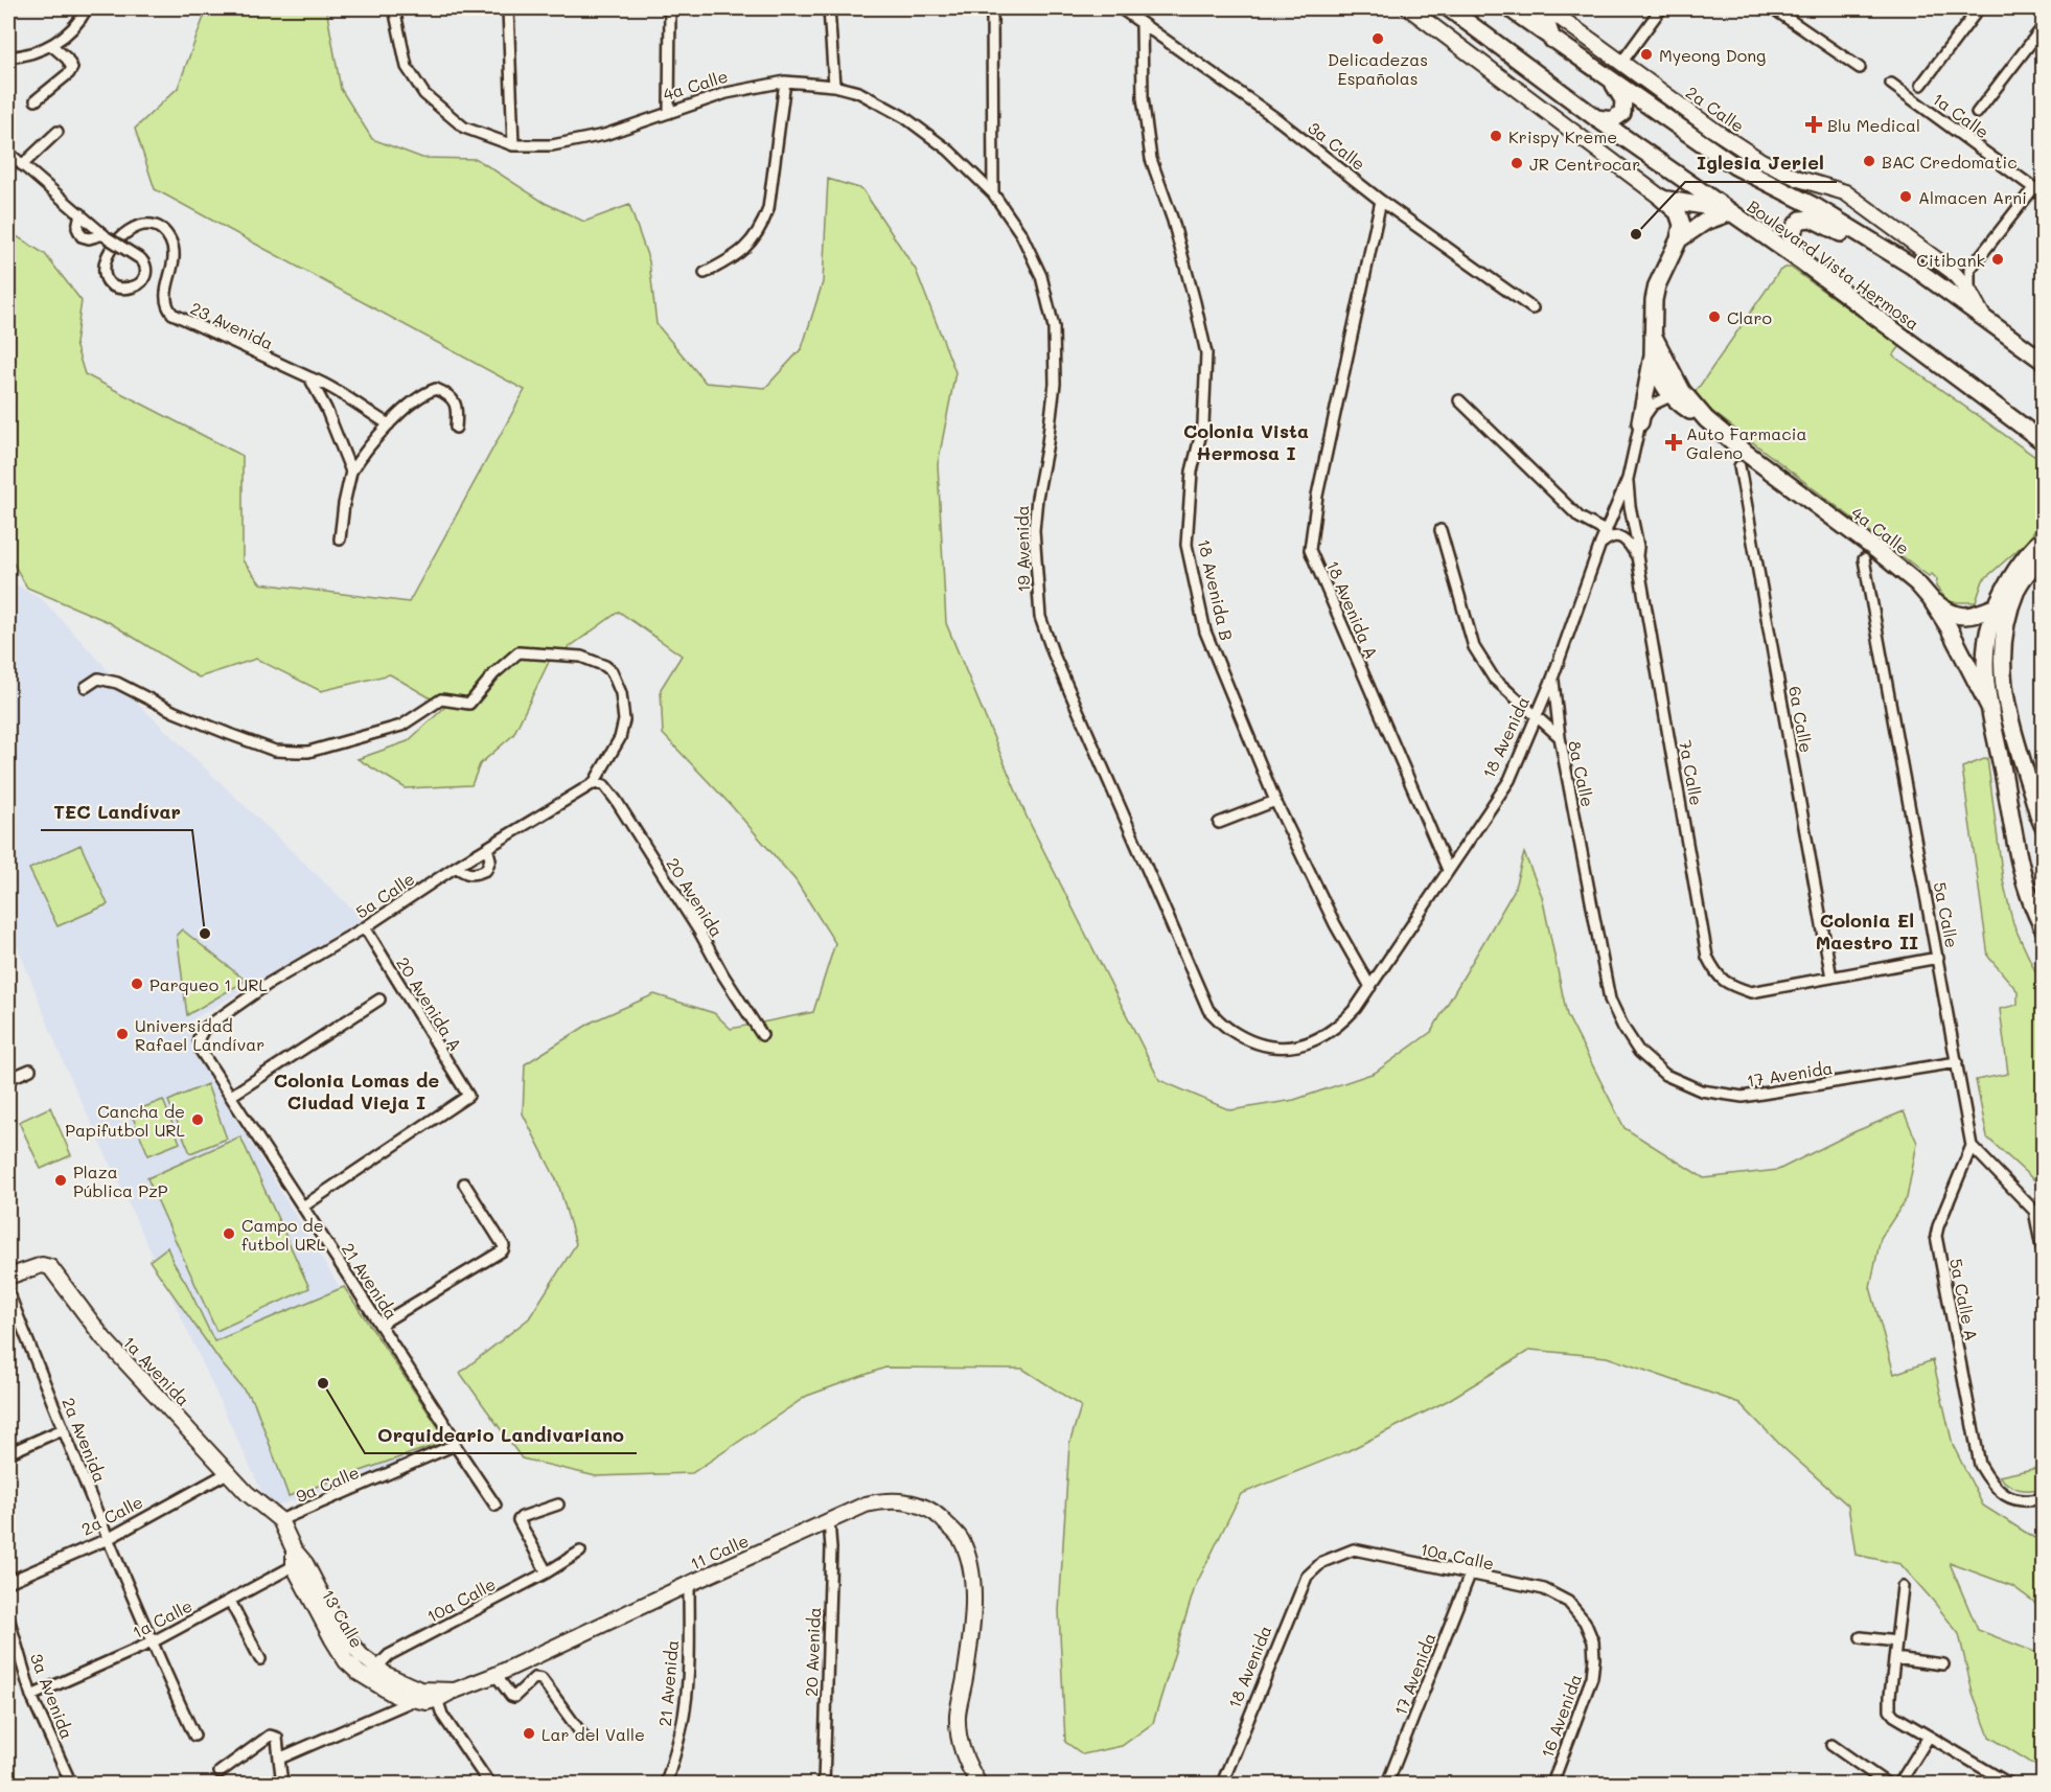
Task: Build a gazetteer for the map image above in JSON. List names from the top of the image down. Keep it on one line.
{"streets":{"main road":["4a Calle","Boulevard Vista Hermosa"],"street":["2a Calle","1a Calle","3a Calle","23 Avenida","19 Avenida","18 Avenida B","18 Avenida A","6a Calle","18 Avenida","7a Calle","8a Calle","5a Calle","20 Avenida","20 Avenida A","17 Avenida","21 Avenida","5a Calle A","1a Avenida","2a Avenida","9a Calle","11 Calle","10a Calle","13 Calle","3a Avenida","16 Avenida"]},"crossings":[["4a Calle","19 Avenida"],["2a Calle","Boulevard Vista Hermosa"],["2a Calle","1a Avenida"],["2a Calle","2a Avenida"],["1a Calle","2a Avenida"],["1a Calle","13 Calle"],["1a Calle","3a Avenida"],["3a Calle","18 Avenida B"],["3a Calle","18 Avenida A"],["19 Avenida","18 Avenida"],["18 Avenida B","18 Avenida"],["18 Avenida A","18 Avenida"],["6a Calle","7a Calle"],["18 Avenida","7a Calle"],["18 Avenida","8a Calle"],["18 Avenida","10a Calle"],["8a Calle","17 Avenida"],["5a Calle","20 Avenida"],["5a Calle","20 Avenida A"],["5a Calle","17 Avenida"],["5a Calle","21 Avenida"],["5a Calle","5a Calle A"],["20 Avenida","11 Calle"],["20 Avenida A","21 Avenida"],["17 Avenida","10a Calle"],["21 Avenida","9a Calle"],["21 Avenida","11 Calle"],["1a Avenida","9a Calle"],["1a Avenida","13 Calle"],["9a Calle","13 Calle"],["11 Calle","13 Calle"],["10a Calle","13 Calle"],["10a Calle","16 Avenida"]],"districts":["Colonia Vista Hermosa I","Colonia El Maestro II","Colonia Lomas de Ciudad Vieja I"],"places":{"other":["Delicadezas Españolas","Myeong Dong","Krispy Kreme","BAC Credomatic","JR Centrocar","Almacen Arni","Iglesia Jeriel","Citibank","Claro","TEC Landívar","Parqueo 1 URL","Universidad Rafael Landívar","Cancha de Papifutbol URL","Plaza Pública PzP","Campo de futbol URL","Orquideario Landivariano","Lar del Valle"],"health":["Blu Medical","Auto Farmacia Galeno"]}}
